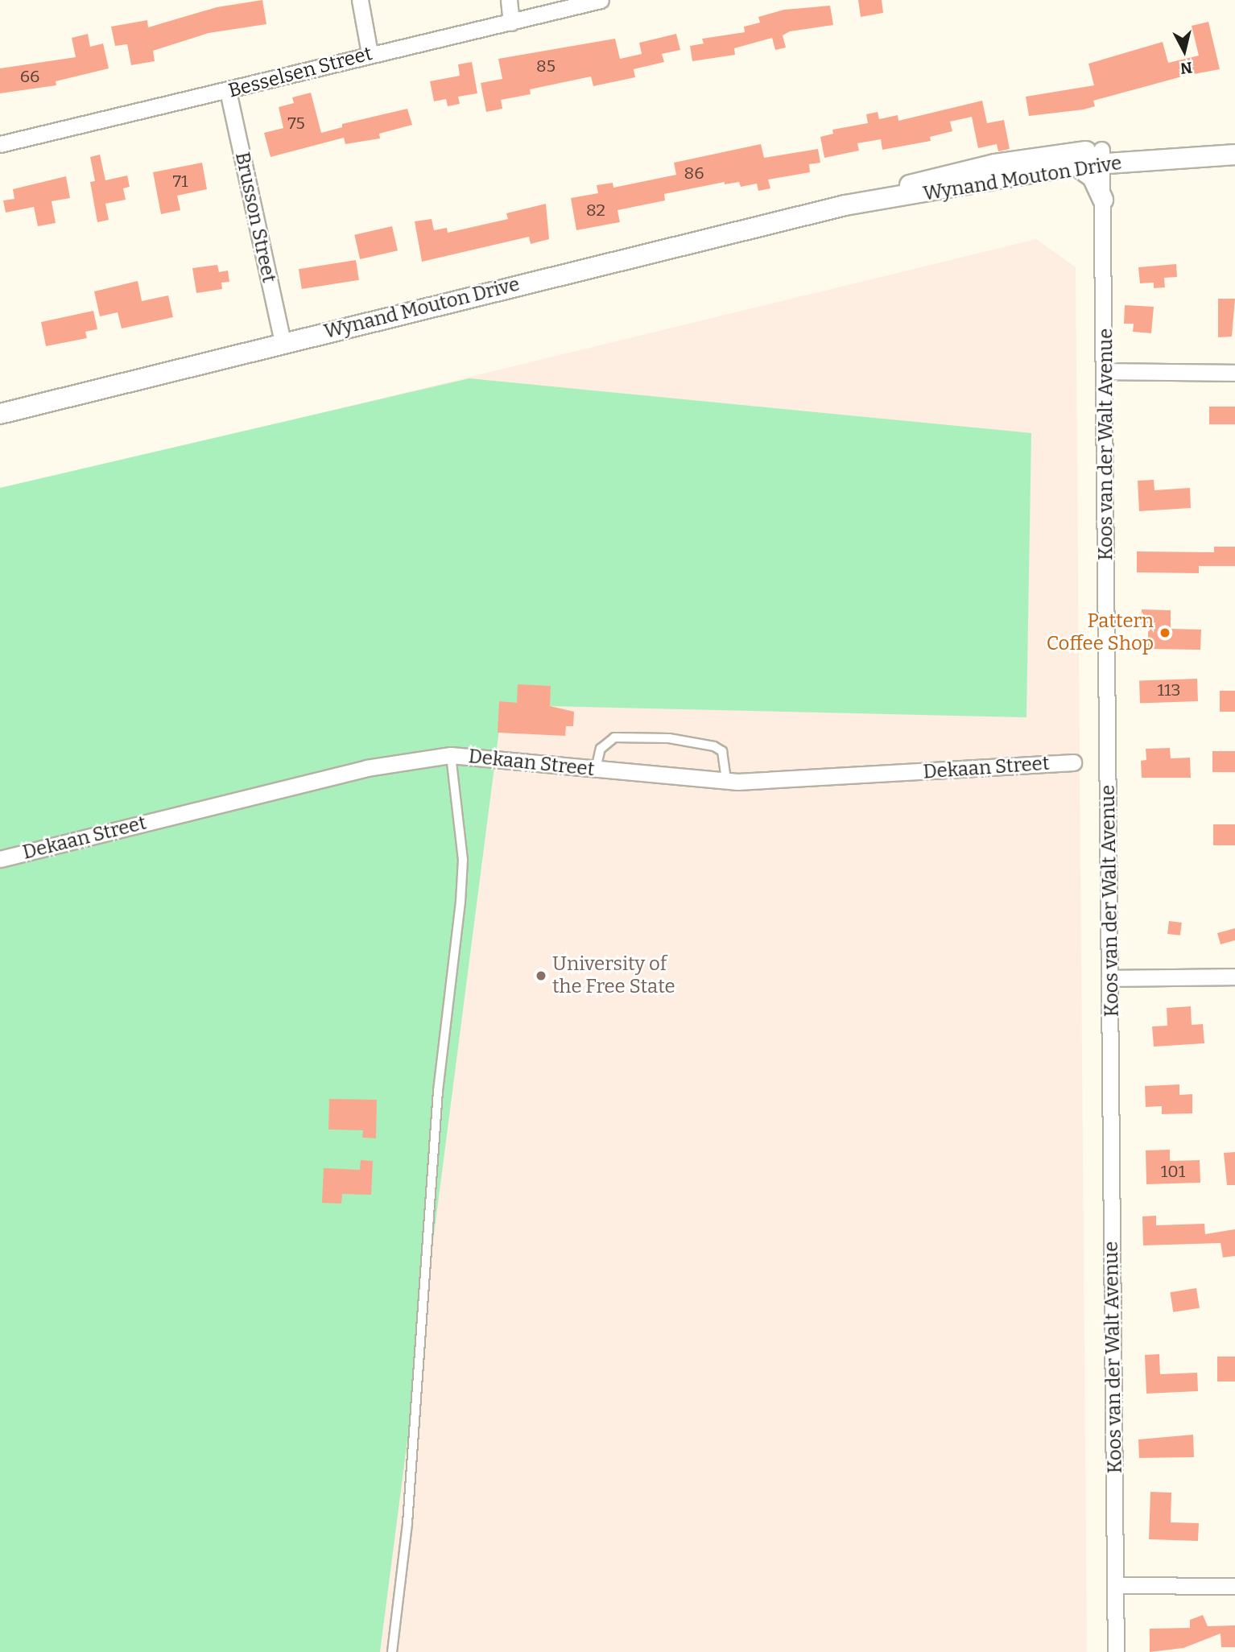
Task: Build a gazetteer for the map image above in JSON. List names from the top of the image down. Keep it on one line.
{"streets":{"street":["Besselsen Street","Wynand Mouton Drive","Brusson Street","Koos van der Walt Avenue","Dekaan Street"]},"crossings":[["Besselsen Street","Brusson Street"],["Wynand Mouton Drive","Brusson Street"],["Wynand Mouton Drive","Koos van der Walt Avenue"]],"places":["Pattern Coffee Shop","University of the Free State"],"house_numbers":["85","66","75","86","71","82","113","101"],"north":"bottom"}
